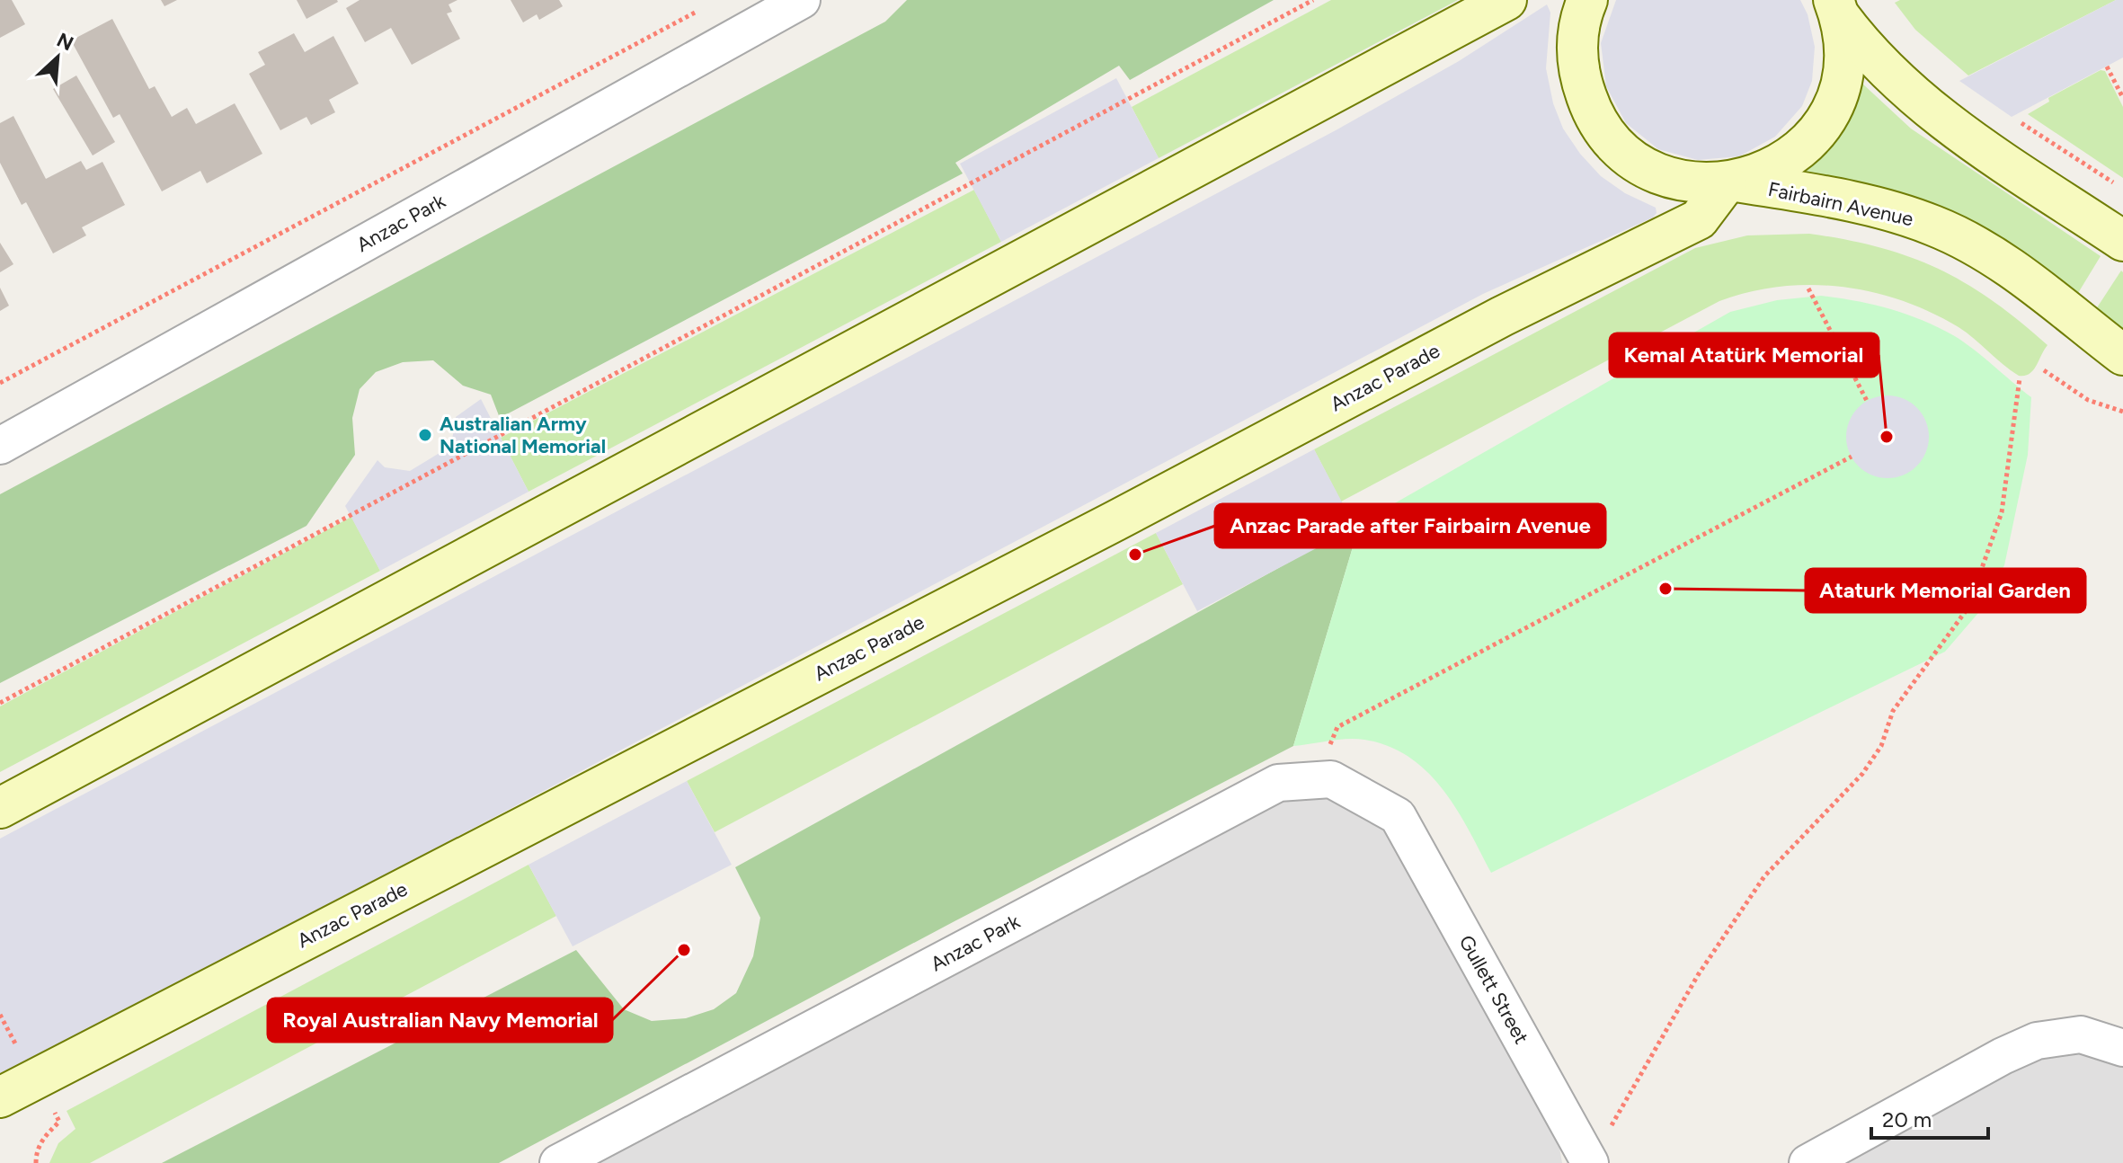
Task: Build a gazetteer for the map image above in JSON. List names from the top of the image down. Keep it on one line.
{"streets":{"main road":["Fairbairn Avenue","Anzac Parade"],"street":["Anzac Park","Gullett Street"]},"crossings":[["Fairbairn Avenue","Anzac Parade"],["Anzac Park","Gullett Street"]],"places":["Australian Army National Memorial","Kemal Atatürk Memorial","Anzac Parade after Fairbairn Avenue","Ataturk Memorial Garden","Royal Australian Navy Memorial"],"scale_bar":"20 m","north":"top right"}
